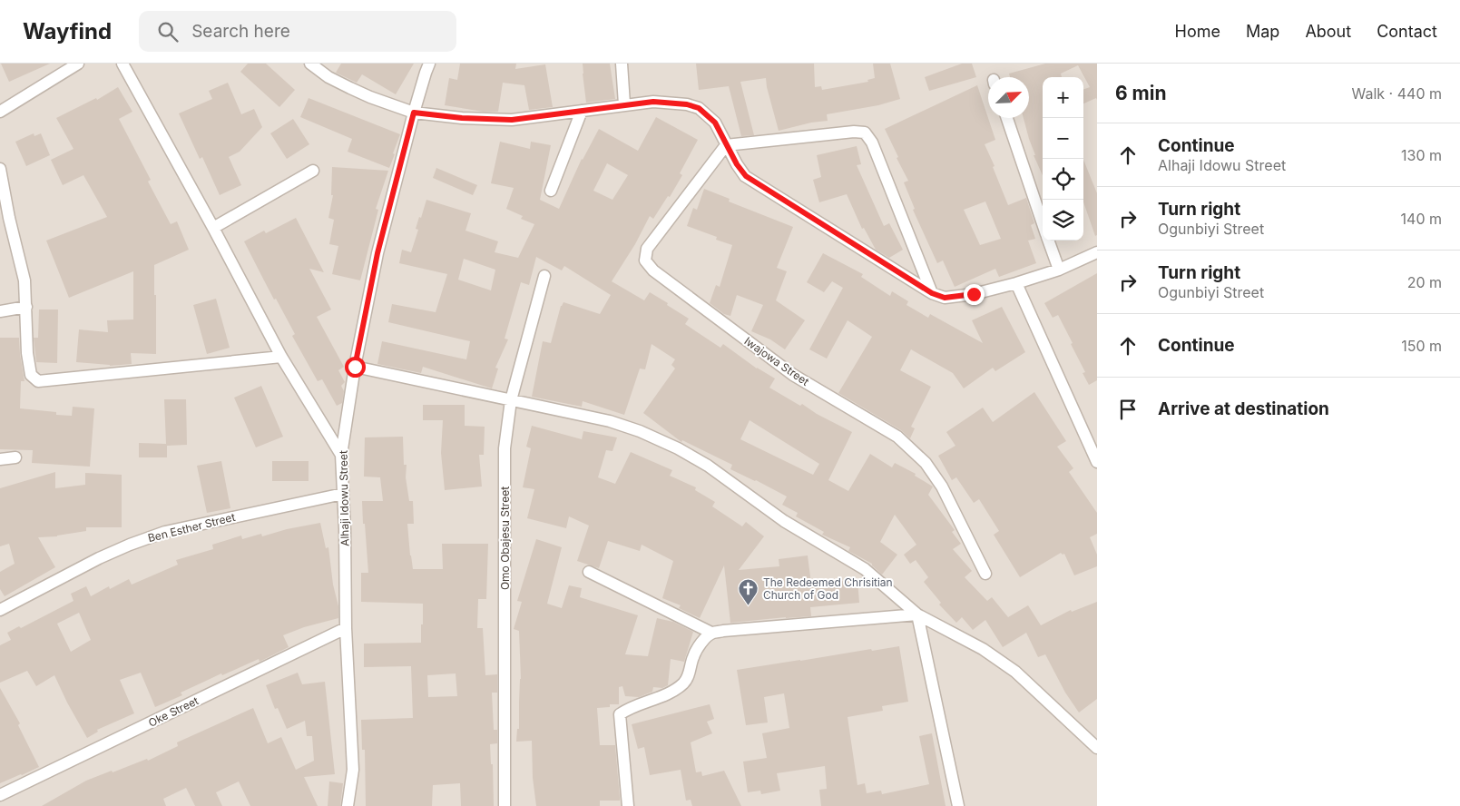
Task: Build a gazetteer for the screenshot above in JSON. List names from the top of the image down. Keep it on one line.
{"streets":{"street":["Iwajowa Street","Alhaji Idowu Street","Ben Esther Street","Omo Obajesu Street","Oke Street"]},"crossings":[["Alhaji Idowu Street","Ben Esther Street"],["Alhaji Idowu Street","Oke Street"]],"places":{"church":["The Redeemed Chrisitian Church of God"]},"north":"top right","page":{"header":"Wayfind","search":"Search here","nav":["Home","Map","About","Contact"],"heading":["6 min","Walk · 440 m"],"map_buttons":["+","−"],"list":[["Continue","Alhaji Idowu Street","130 m"],["Turn right","Ogunbiyi Street","140 m"],["Turn right","Ogunbiyi Street","20 m"],["Continue","150 m"],"Arrive at destination"]}}
